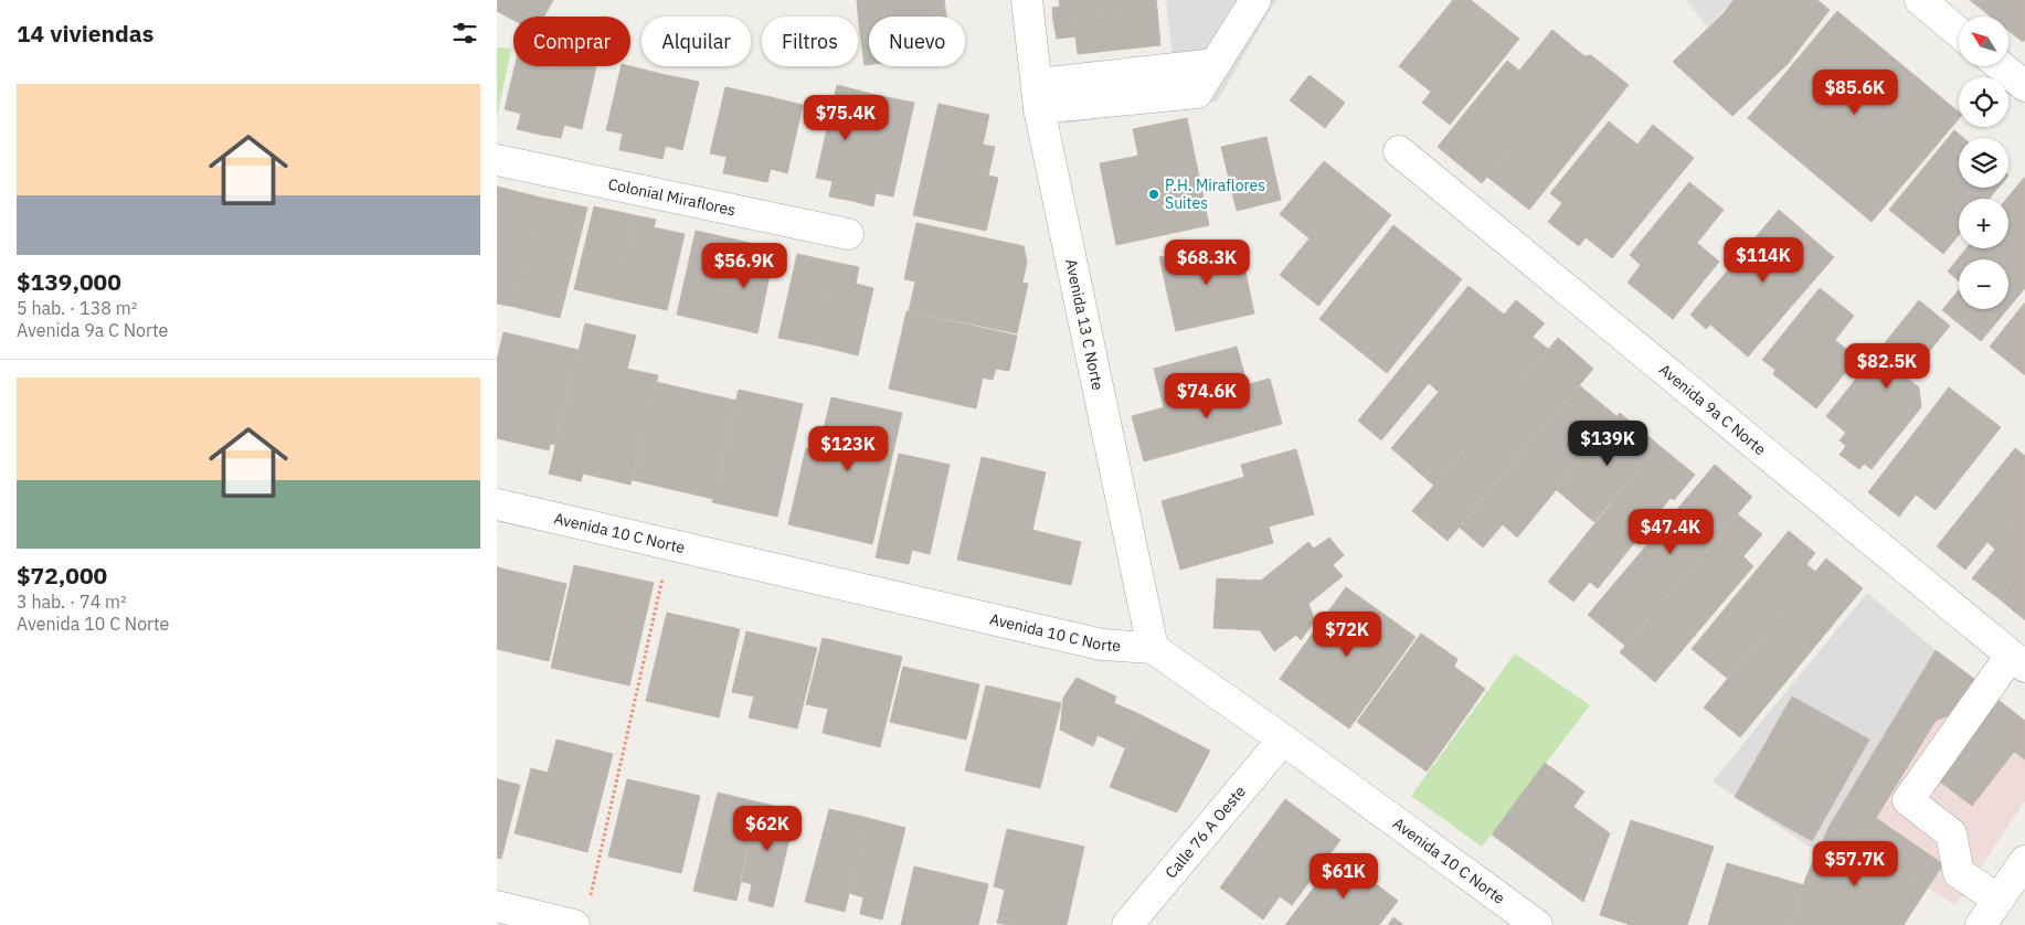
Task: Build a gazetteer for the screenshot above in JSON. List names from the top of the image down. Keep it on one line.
{"streets":{"street":["Colonial Miraflores","Avenida 13 C Norte","Avenida 9a C Norte","Avenida 10 C Norte","Calle 76 A Oeste"]},"crossings":[["Avenida 13 C Norte","Avenida 10 C Norte"],["Avenida 10 C Norte","Calle 76 A Oeste"]],"places":["P.H. Miraflores Suites"],"north":"top left","page":{"heading":"14 viviendas","map_buttons":["+","−"],"chip":["Comprar","Alquilar","Filtros","Nuevo"],"list":[{"name":"$139,000","note":"5 hab. · 138 m² · Avenida 9a C Norte"},{"name":"$72,000","note":"3 hab. · 74 m² · Avenida 10 C Norte"}],"price":["$85.6K","$75.4K","$114K","$68.3K","$56.9K","$82.5K","$74.6K","$139K","$123K","$47.4K","$72K","$62K","$57.7K","$61K"]}}
